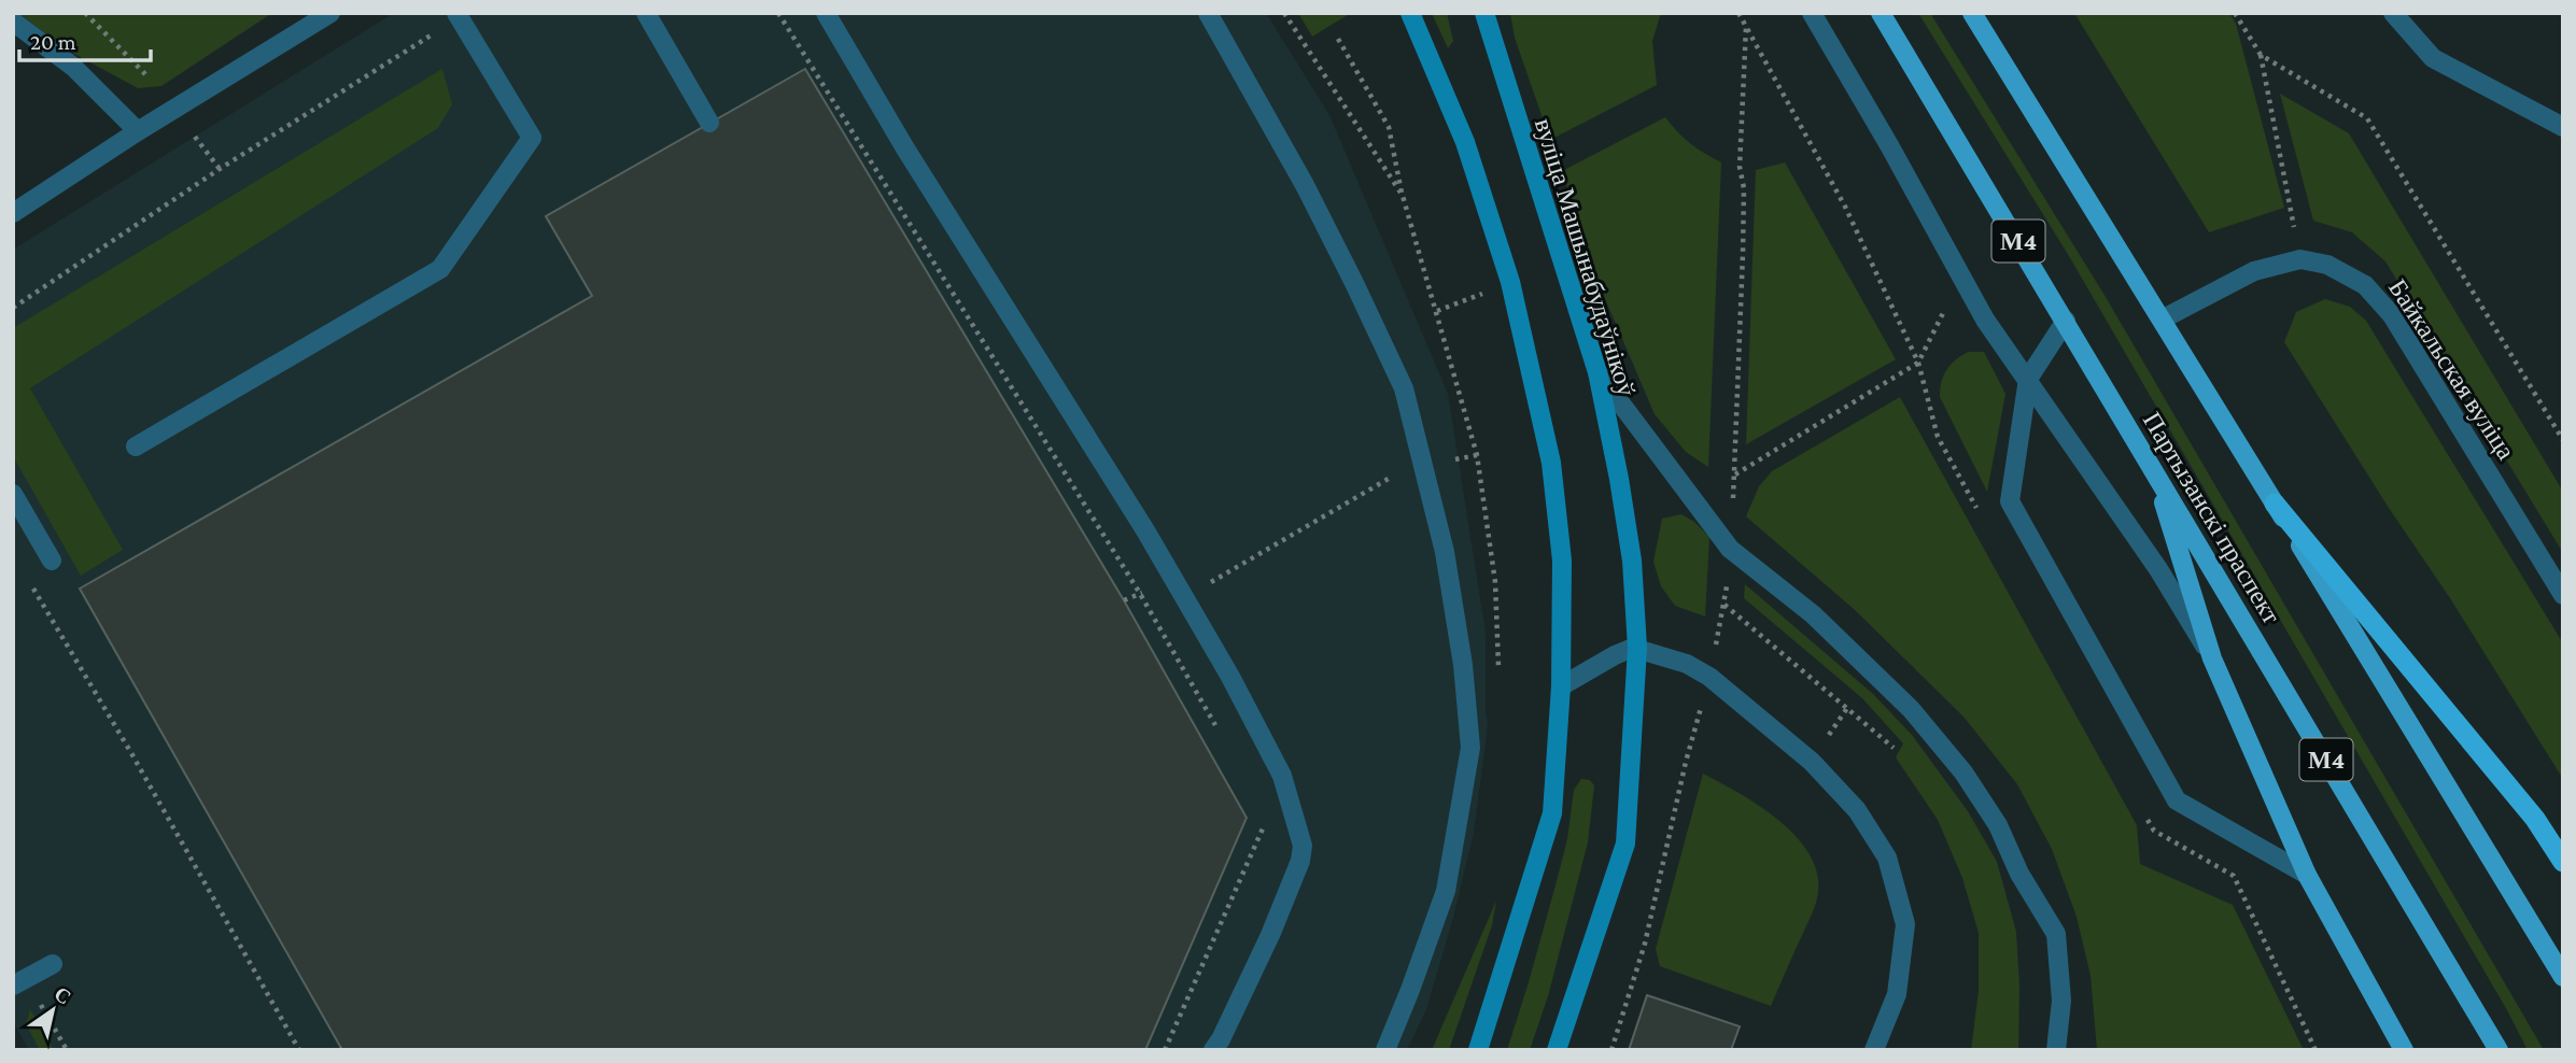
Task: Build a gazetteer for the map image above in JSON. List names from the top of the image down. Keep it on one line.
{"streets":{"main road":["М4","вуліца Машынабудаўнікоў","Партызанскі праспект"],"street":["Байкальская вуліца"]},"scale_bar":"20 m","north":"top right"}
